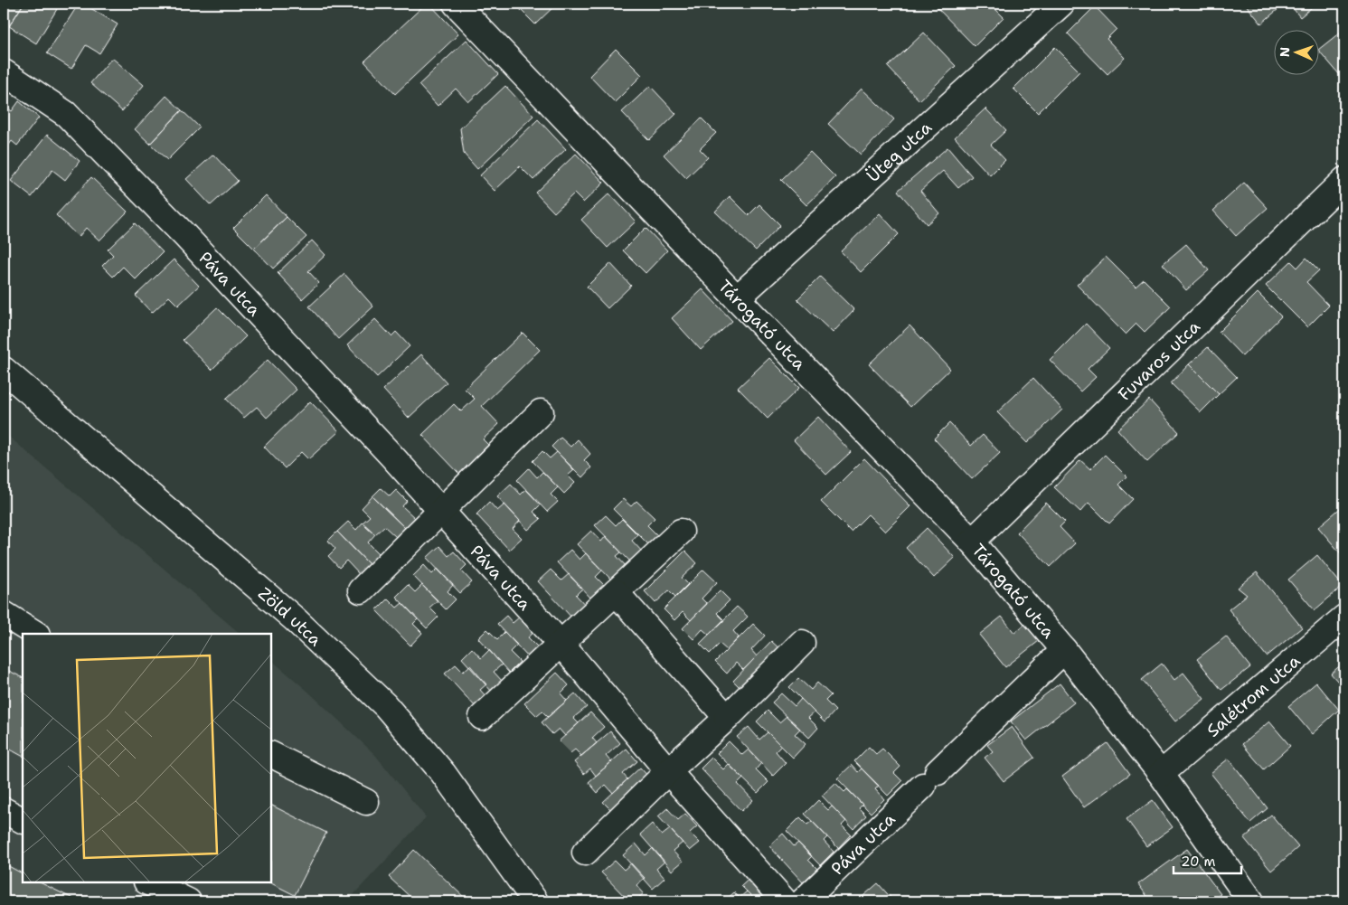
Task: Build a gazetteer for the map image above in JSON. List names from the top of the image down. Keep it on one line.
{"streets":{"street":["Üteg utca","Páva utca","Tárogató utca","Fuvaros utca","Zöld utca","Salétrom utca"]},"crossings":[["Üteg utca","Tárogató utca"],["Páva utca","Tárogató utca"],["Tárogató utca","Fuvaros utca"],["Tárogató utca","Salétrom utca"]],"scale_bar":"20 m","north":"left"}
